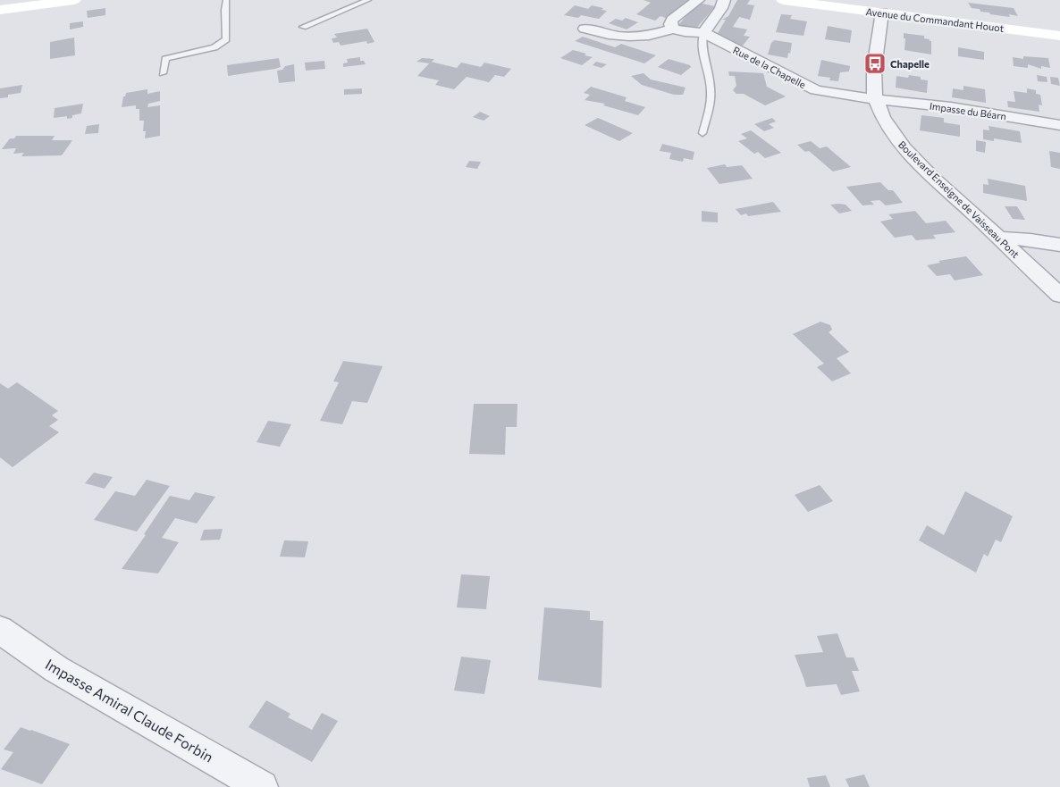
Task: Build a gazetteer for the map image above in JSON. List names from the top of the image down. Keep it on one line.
{"streets":{"main road":["Avenue du Commandant Houot"],"street":["Rue de la Chapelle","Impasse du Béarn","Boulevard Enseigne de Vaisseau Pont","Impasse Amiral Claude Forbin"]},"crossings":[["Avenue du Commandant Houot","Boulevard Enseigne de Vaisseau Pont"],["Rue de la Chapelle","Impasse du Béarn"],["Rue de la Chapelle","Boulevard Enseigne de Vaisseau Pont"],["Impasse du Béarn","Boulevard Enseigne de Vaisseau Pont"]],"places":{"bus stop":["Chapelle"]}}
